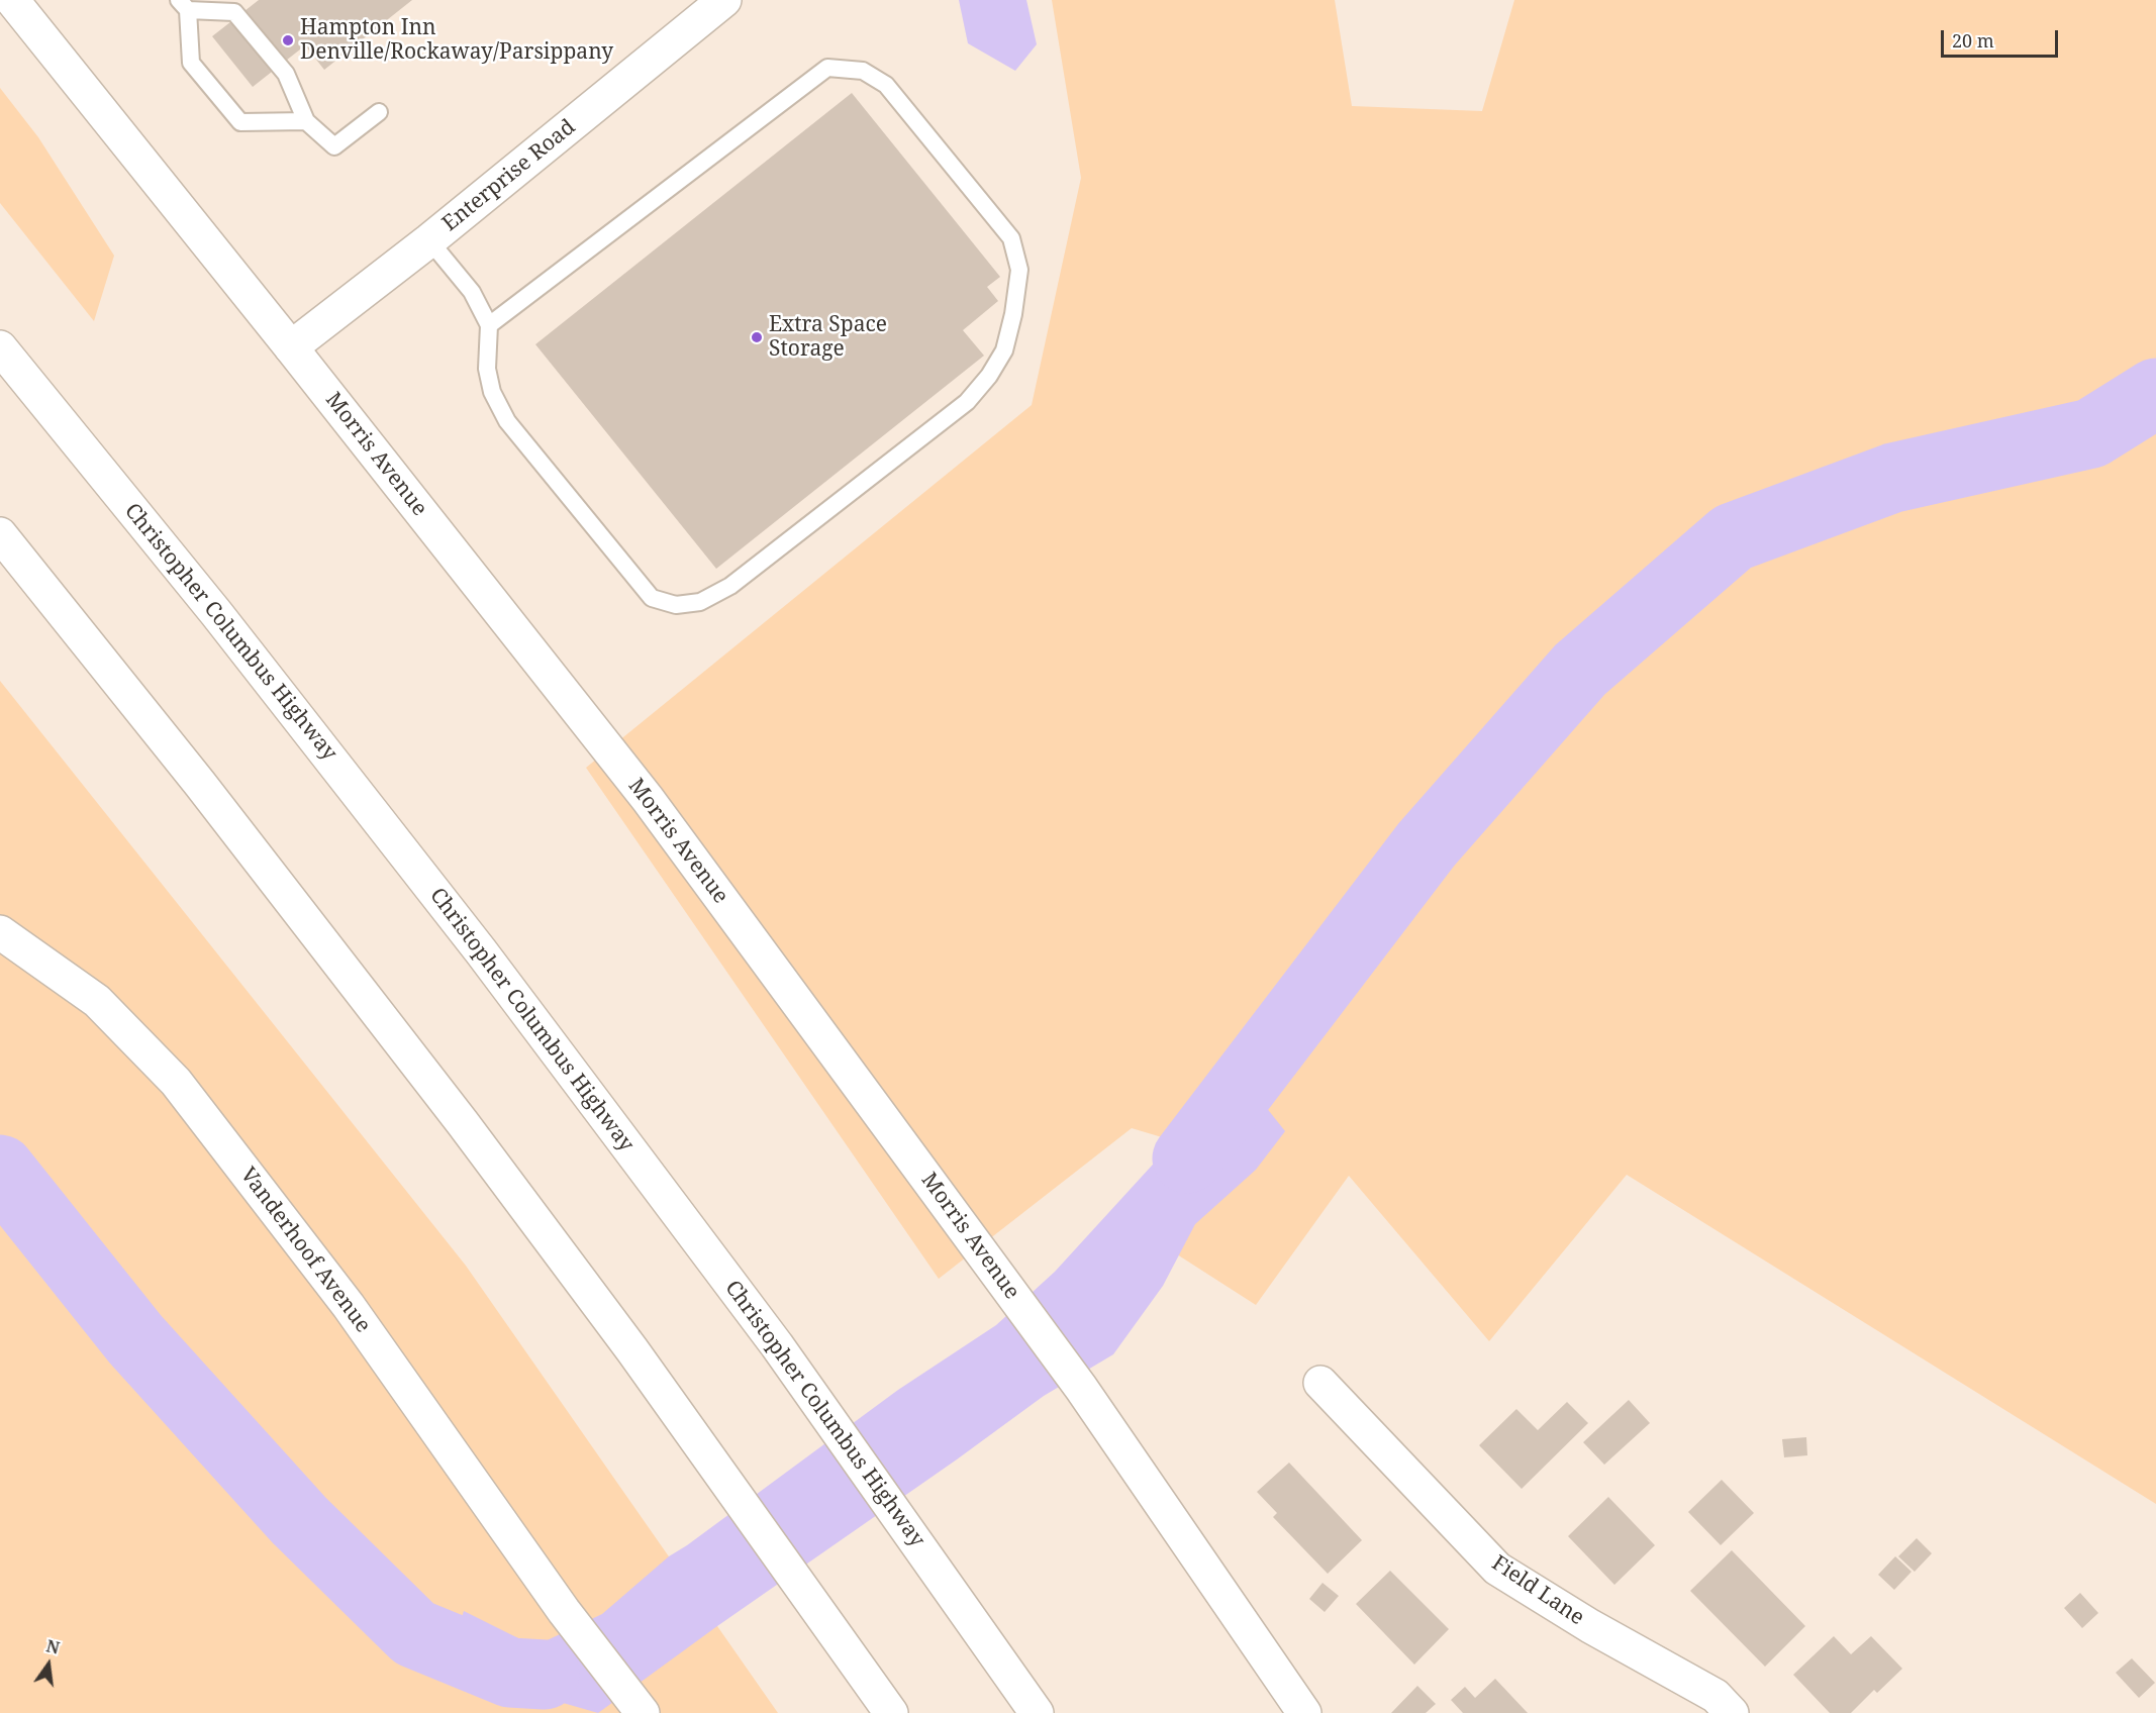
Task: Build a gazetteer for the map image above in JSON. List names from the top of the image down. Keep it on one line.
{"streets":{"main road":["Enterprise Road","Morris Avenue","Christopher Columbus Highway","Vanderhoof Avenue","Field Lane"]},"crossings":[["Enterprise Road","Morris Avenue"]],"places":["Hampton Inn Denville/Rockaway/Parsippany","Extra Space Storage"],"scale_bar":"20 m","north":"top"}
